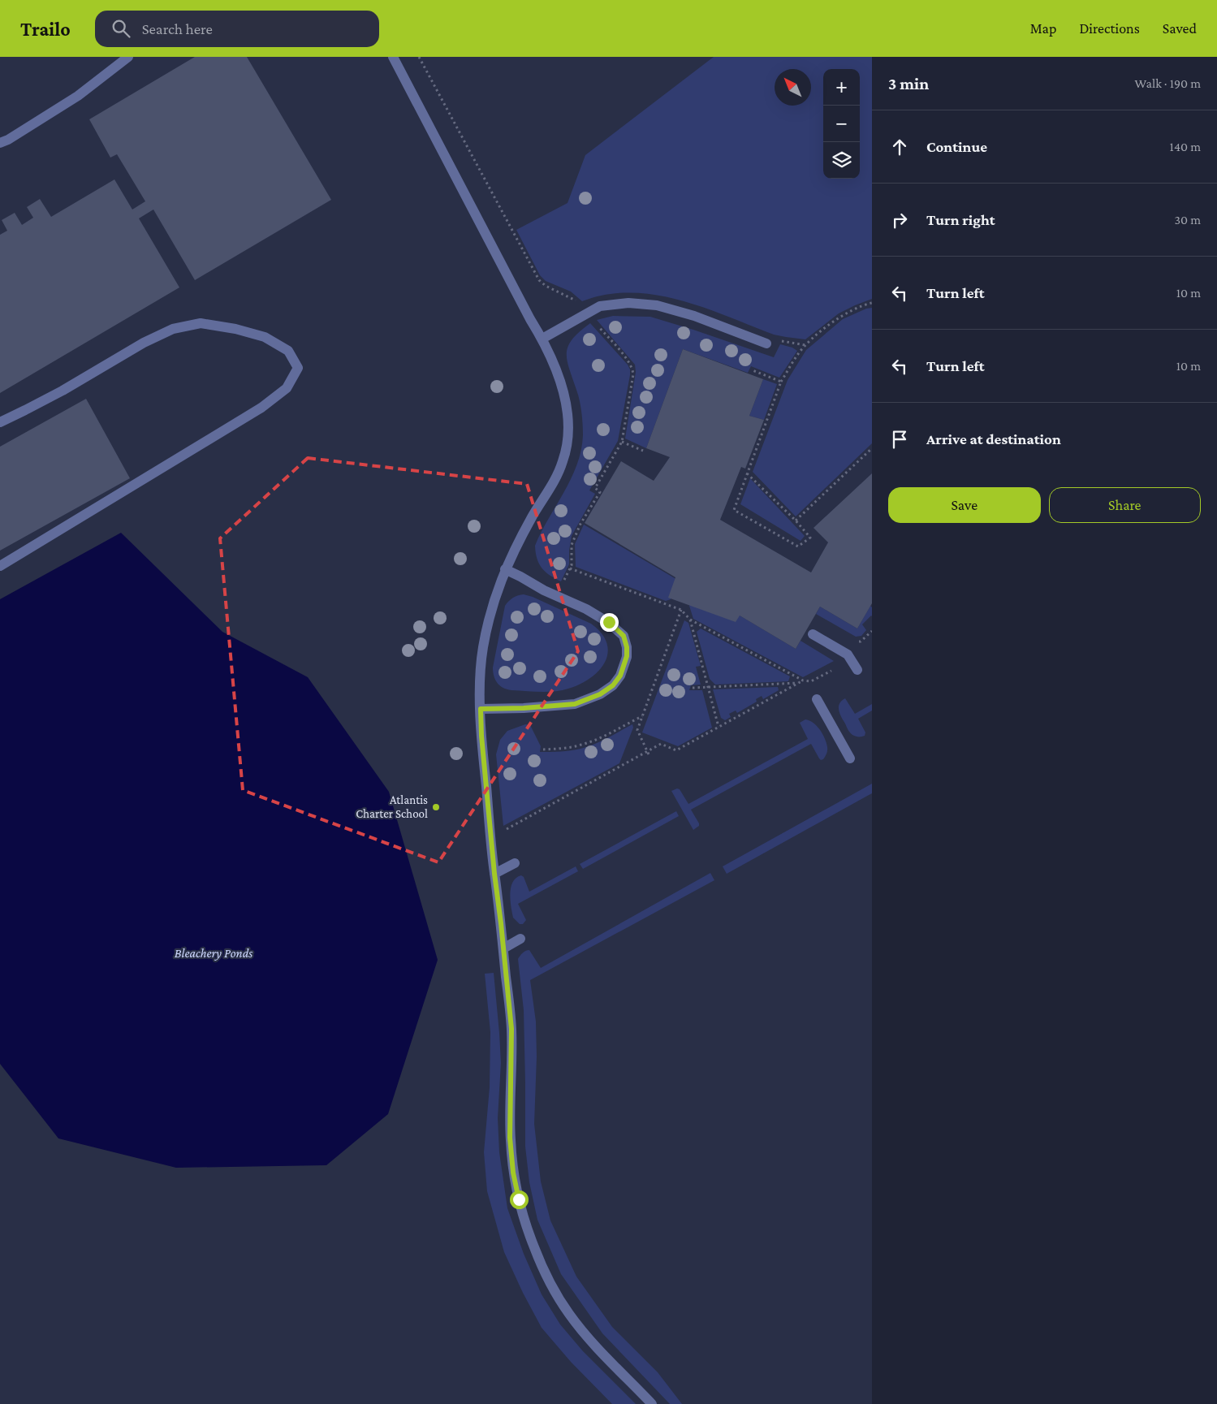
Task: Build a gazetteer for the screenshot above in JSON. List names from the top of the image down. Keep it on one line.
{"water":["Bleachery Ponds"],"places":["Atlantis Charter School"],"north":"top left","page":{"header":"Trailo","search":"Search here","nav":["Map","Directions","Saved"],"heading":["3 min","Walk · 190 m"],"map_buttons":["+","−"],"list":[["Continue","140 m"],["Turn right","30 m"],["Turn left","10 m"],["Turn left","10 m"],"Arrive at destination"],"buttons":["Save","Share"]}}
